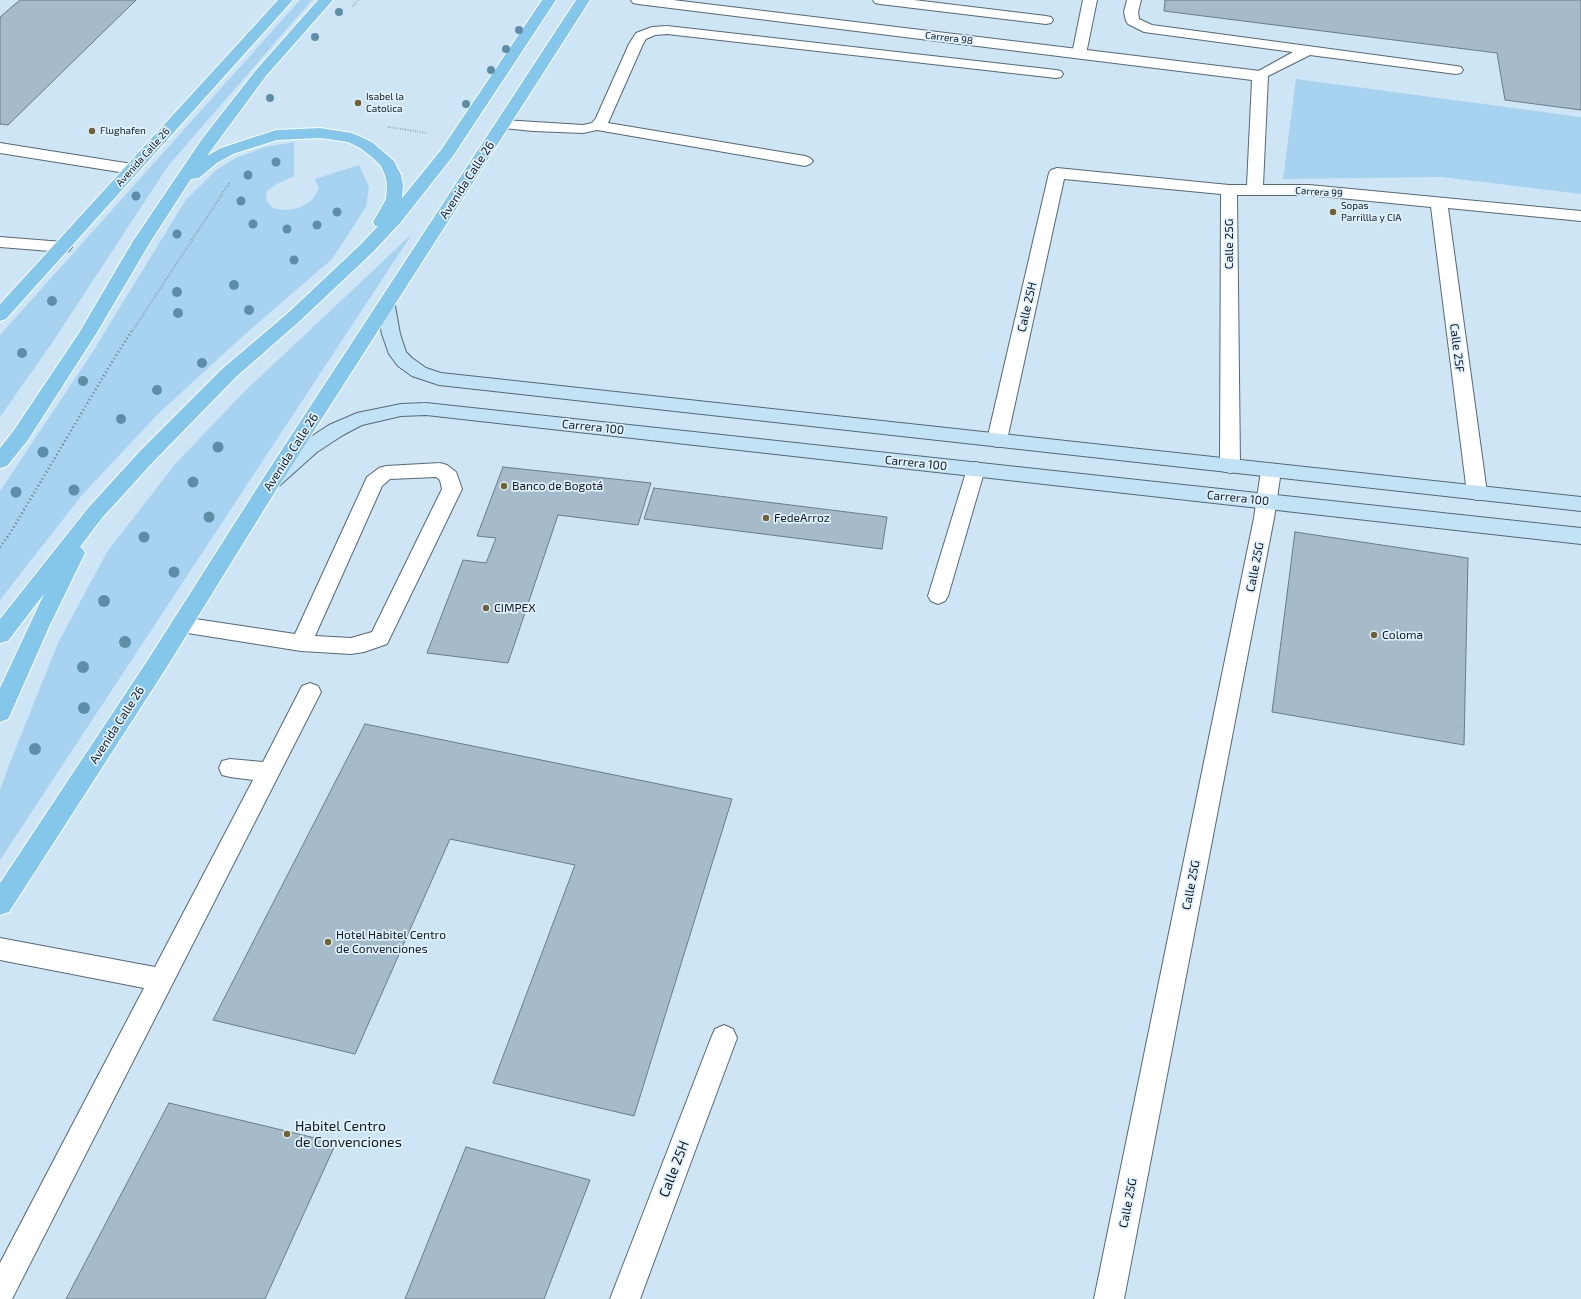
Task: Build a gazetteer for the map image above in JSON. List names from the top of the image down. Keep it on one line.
{"streets":{"main road":["Avenida Calle 26","Carrera 100"],"street":["Carrera 98","Carrera 99","Calle 25G","Calle 25H","Calle 25F"]},"crossings":[["Avenida Calle 26","Carrera 100"],["Carrera 99","Calle 25G"],["Carrera 99","Calle 25H"],["Carrera 99","Calle 25F"],["Calle 25G","Carrera 100"]],"places":["Isabel la Catolica","Flughafen","Sopas Parrillla y CIA","Banco de Bogotá","FedeArroz","CIMPEX","Coloma","Hotel Habitel Centro de Convenciones","Habitel Centro de Convenciones"]}
